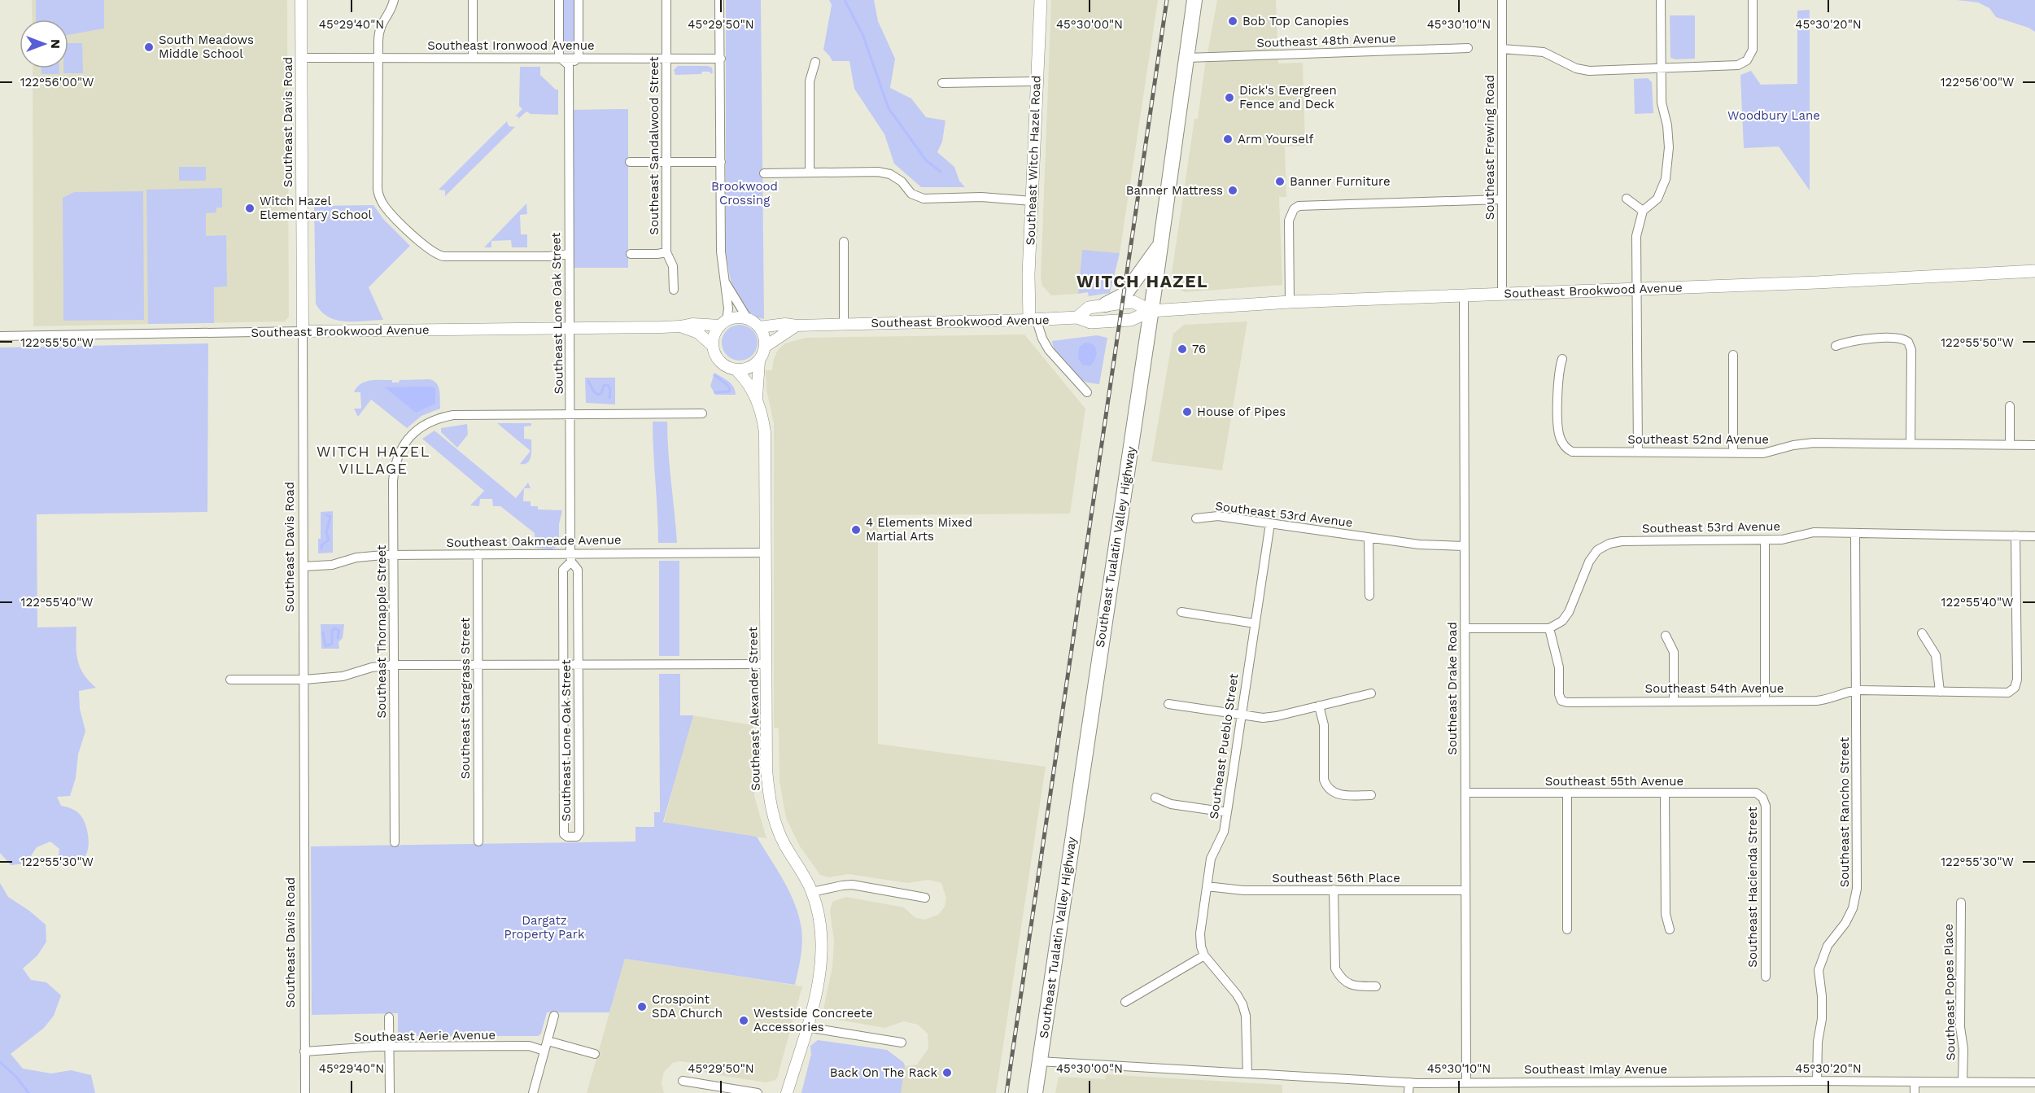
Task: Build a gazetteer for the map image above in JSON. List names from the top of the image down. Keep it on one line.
{"streets":{"main road":["Southeast Witch Hazel Road","Southeast Brookwood Avenue","Southeast Tualatin Valley Highway"],"street":["Southeast 48th Avenue","Southeast Ironwood Avenue","Southeast Davis Road","Southeast Sandalwood Street","Southeast Frewing Road","Southeast Lone Oak Street","Southeast 52nd Avenue","Southeast 53rd Avenue","Southeast Oakmeade Avenue","Southeast Thornapple Street","Southeast Drake Road","Southeast 54th Avenue","Southeast Stargrass Street","Southeast Alexander Street","Southeast Pueblo Street","Southeast 55th Avenue","Southeast Rancho Street","Southeast 56th Place","Southeast Hacienda Street","Southeast Popes Place","Southeast Aerie Avenue","Southeast Imlay Avenue"]},"crossings":[["Southeast 48th Avenue","Southeast Tualatin Valley Highway"],["Southeast Ironwood Avenue","Southeast Davis Road"],["Southeast Ironwood Avenue","Southeast Sandalwood Street"],["Southeast Davis Road","Southeast Brookwood Avenue"],["Southeast Davis Road","Southeast Oakmeade Avenue"],["Southeast Davis Road","Southeast Aerie Avenue"],["Southeast Frewing Road","Southeast Brookwood Avenue"],["Southeast Witch Hazel Road","Southeast Brookwood Avenue"],["Southeast Brookwood Avenue","Southeast Lone Oak Street"],["Southeast Brookwood Avenue","Southeast Tualatin Valley Highway"],["Southeast Brookwood Avenue","Southeast Drake Road"],["Southeast Brookwood Avenue","Southeast Alexander Street"],["Southeast Lone Oak Street","Southeast Oakmeade Avenue"],["Southeast Lone Oak Street","Southeast Thornapple Street"],["Southeast 53rd Avenue","Southeast Drake Road"],["Southeast 53rd Avenue","Southeast 54th Avenue"],["Southeast 53rd Avenue","Southeast Pueblo Street"],["Southeast 53rd Avenue","Southeast Rancho Street"],["Southeast Oakmeade Avenue","Southeast Thornapple Street"],["Southeast Oakmeade Avenue","Southeast Stargrass Street"],["Southeast Oakmeade Avenue","Southeast Alexander Street"],["Southeast Tualatin Valley Highway","Southeast Imlay Avenue"],["Southeast Drake Road","Southeast 55th Avenue"],["Southeast Drake Road","Southeast 56th Place"],["Southeast Drake Road","Southeast Imlay Avenue"],["Southeast 54th Avenue","Southeast Rancho Street"],["Southeast Pueblo Street","Southeast 56th Place"],["Southeast 55th Avenue","Southeast Hacienda Street"],["Southeast Rancho Street","Southeast Imlay Avenue"],["Southeast Popes Place","Southeast Imlay Avenue"]],"districts":["WITCH HAZEL","WITCH HAZEL VILLAGE"],"parks":["Woodbury Lane","Brookwood Crossing","Dargatz Property Park"],"places":["Bob Top Canopies","South Meadows Middle School","Dick's Evergreen Fence and Deck","Arm Yourself","Banner Furniture","Banner Mattress","Witch Hazel Elementary School","76","House of Pipes","4 Elements Mixed Martial Arts","Crospoint SDA Church","Westside Concreete Accessories","Back On The Rack"],"north":"right","coordinates":["45°29'40\"N","45°29'50\"N","45°30'00\"N","45°30'10\"N","45°30'20\"N","122°56'00\"W","122°55'50\"W","122°55'40\"W","122°55'30\"W"]}
